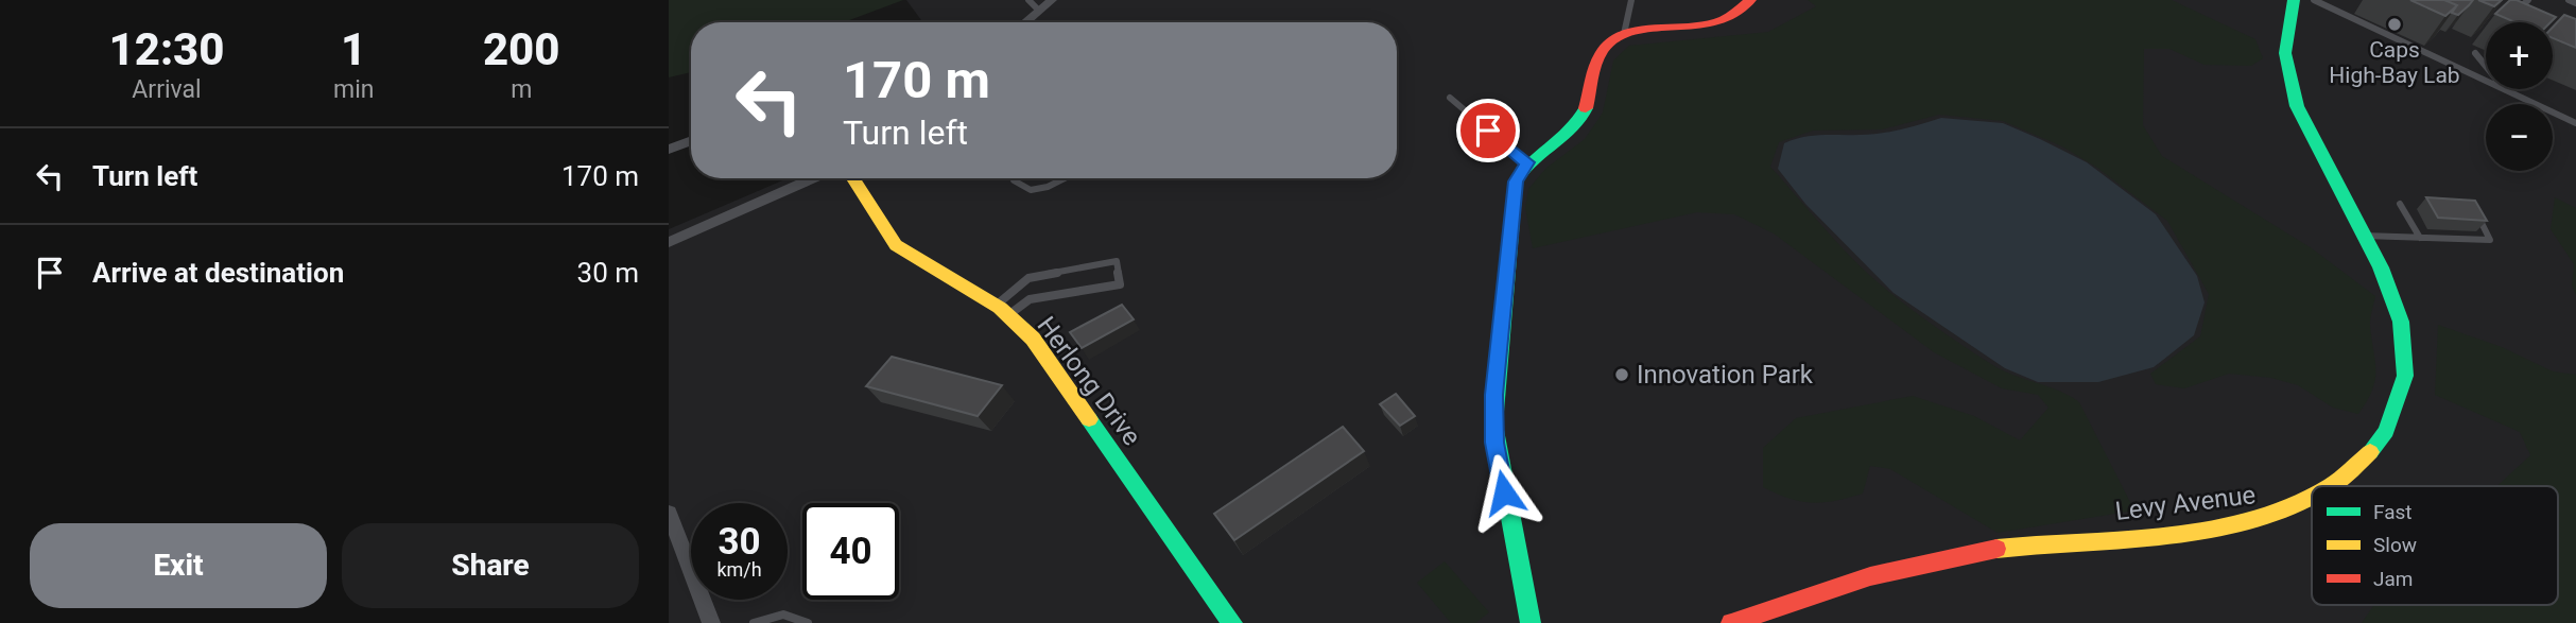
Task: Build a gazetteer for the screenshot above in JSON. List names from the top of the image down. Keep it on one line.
{"streets":{"street":["Herlong Drive","Levy Avenue"]},"places":["Caps High-Bay Lab","Innovation Park"],"legend":["Fast","Slow","Jam"],"page":{"eta":["12:30","Arrival","1","min","200","m"],"map_buttons":["+","−"],"turn":["170 m","Turn left"],"list":[{"name":"Turn left","value":"170 m"},{"name":"Arrive at destination","value":"30 m"}],"speed":"30 km/h","limit":"40","buttons":["Exit","Share"]}}
